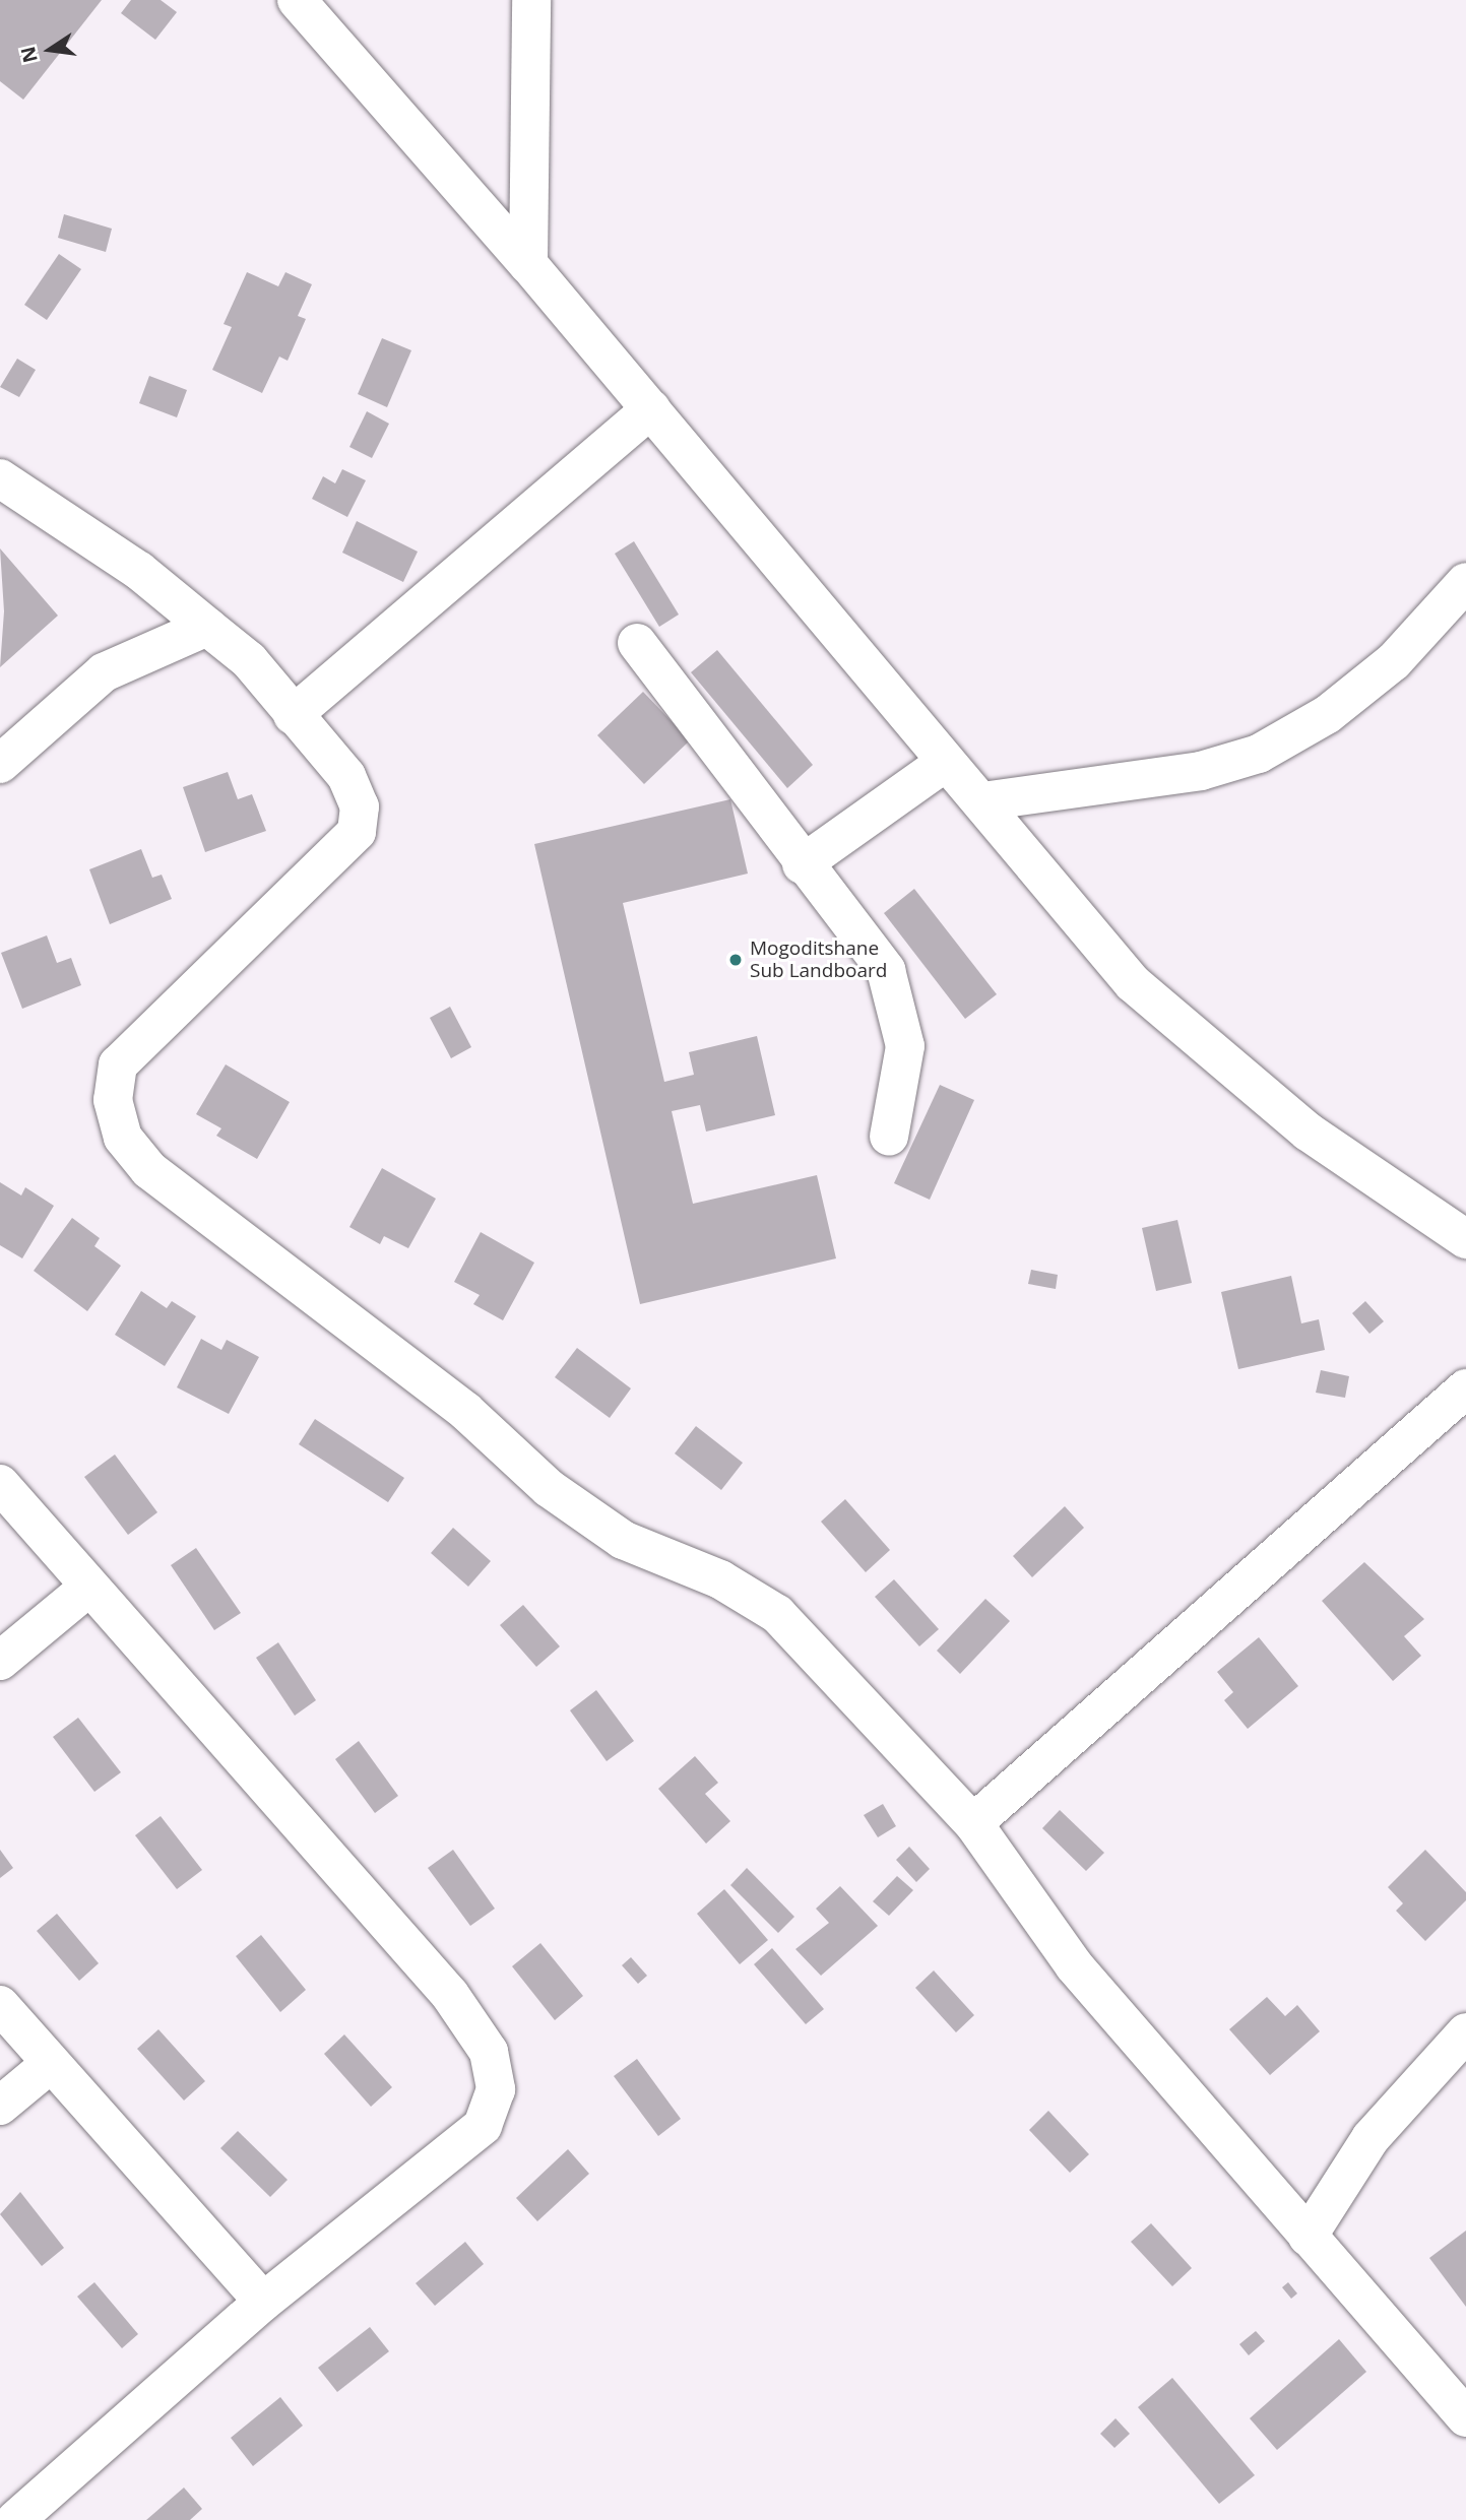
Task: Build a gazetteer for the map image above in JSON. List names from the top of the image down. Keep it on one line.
{"places":["Mogoditshane Sub Landboard"],"north":"left"}
